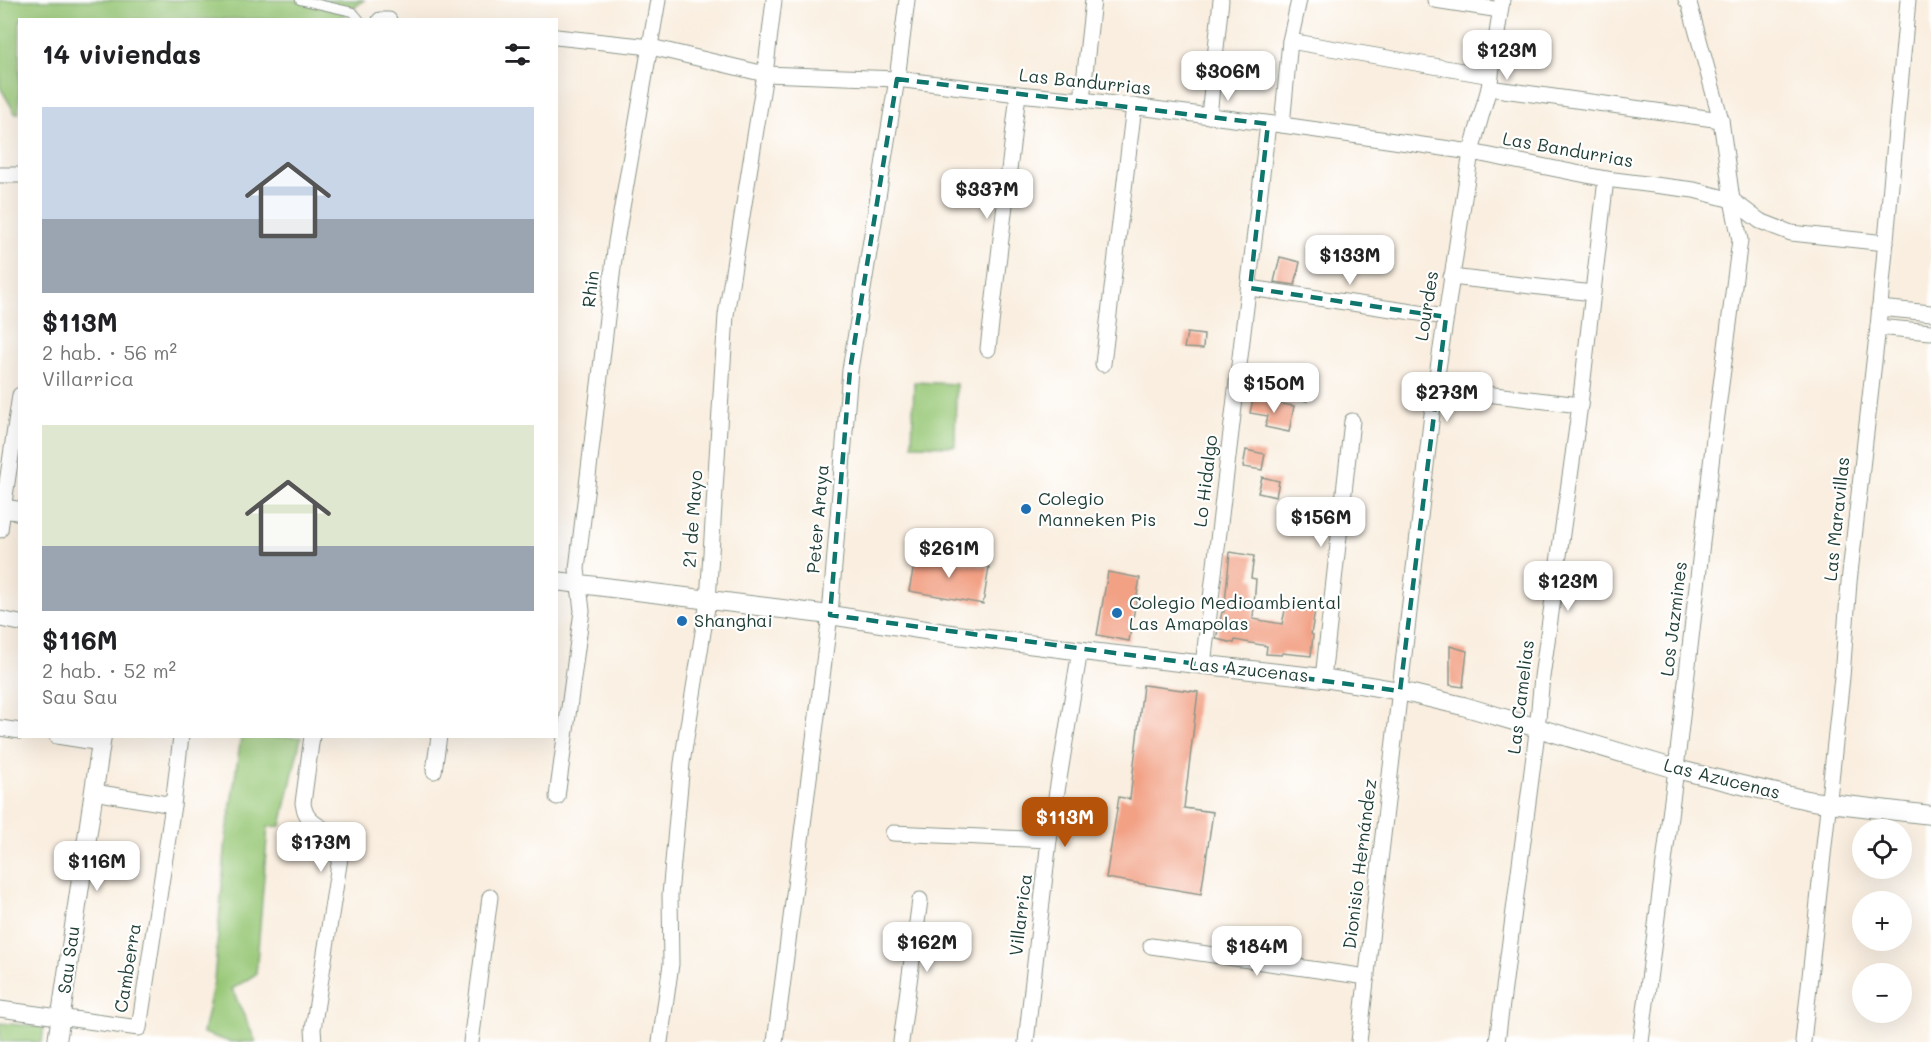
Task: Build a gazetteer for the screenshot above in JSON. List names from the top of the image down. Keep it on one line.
{"streets":{"street":["Las Bandurrias","Rhin","Lourdes","Lo Hidalgo","21 de Mayo","Peter Araya","Las Maravillas","Los Jazmines","Las Azucenas","Las Camelias","Dionisio Hernández","Villarrica","Sau Sau","Camberra"]},"crossings":[["Las Bandurrias","Rhin"],["Las Bandurrias","Lourdes"],["Las Bandurrias","Lo Hidalgo"],["Las Bandurrias","21 de Mayo"],["Las Bandurrias","Peter Araya"],["Las Bandurrias","Las Maravillas"],["Las Bandurrias","Los Jazmines"],["Las Bandurrias","Las Camelias"],["Rhin","Las Azucenas"],["Lourdes","Las Azucenas"],["Lourdes","Dionisio Hernández"],["Lo Hidalgo","Las Azucenas"],["21 de Mayo","Las Azucenas"],["Peter Araya","Las Azucenas"],["Las Maravillas","Las Azucenas"],["Los Jazmines","Las Azucenas"],["Las Azucenas","Las Camelias"],["Las Azucenas","Dionisio Hernández"],["Las Azucenas","Villarrica"],["Sau Sau","Camberra"]],"places":["Colegio Manneken Pis","Colegio Medioambiental Las Amapolas","Shanghai"],"page":{"heading":"14 viviendas","price":["$123M","$306M","$337M","$133M","$150M","$273M","$156M","$261M","$123M","$113M","$173M","$116M","$162M","$184M"],"list":[{"name":"$113M","note":"2 hab. · 56 m² · Villarrica"},{"name":"$116M","note":"2 hab. · 52 m² · Sau Sau"}],"map_buttons":["+","−"]}}
